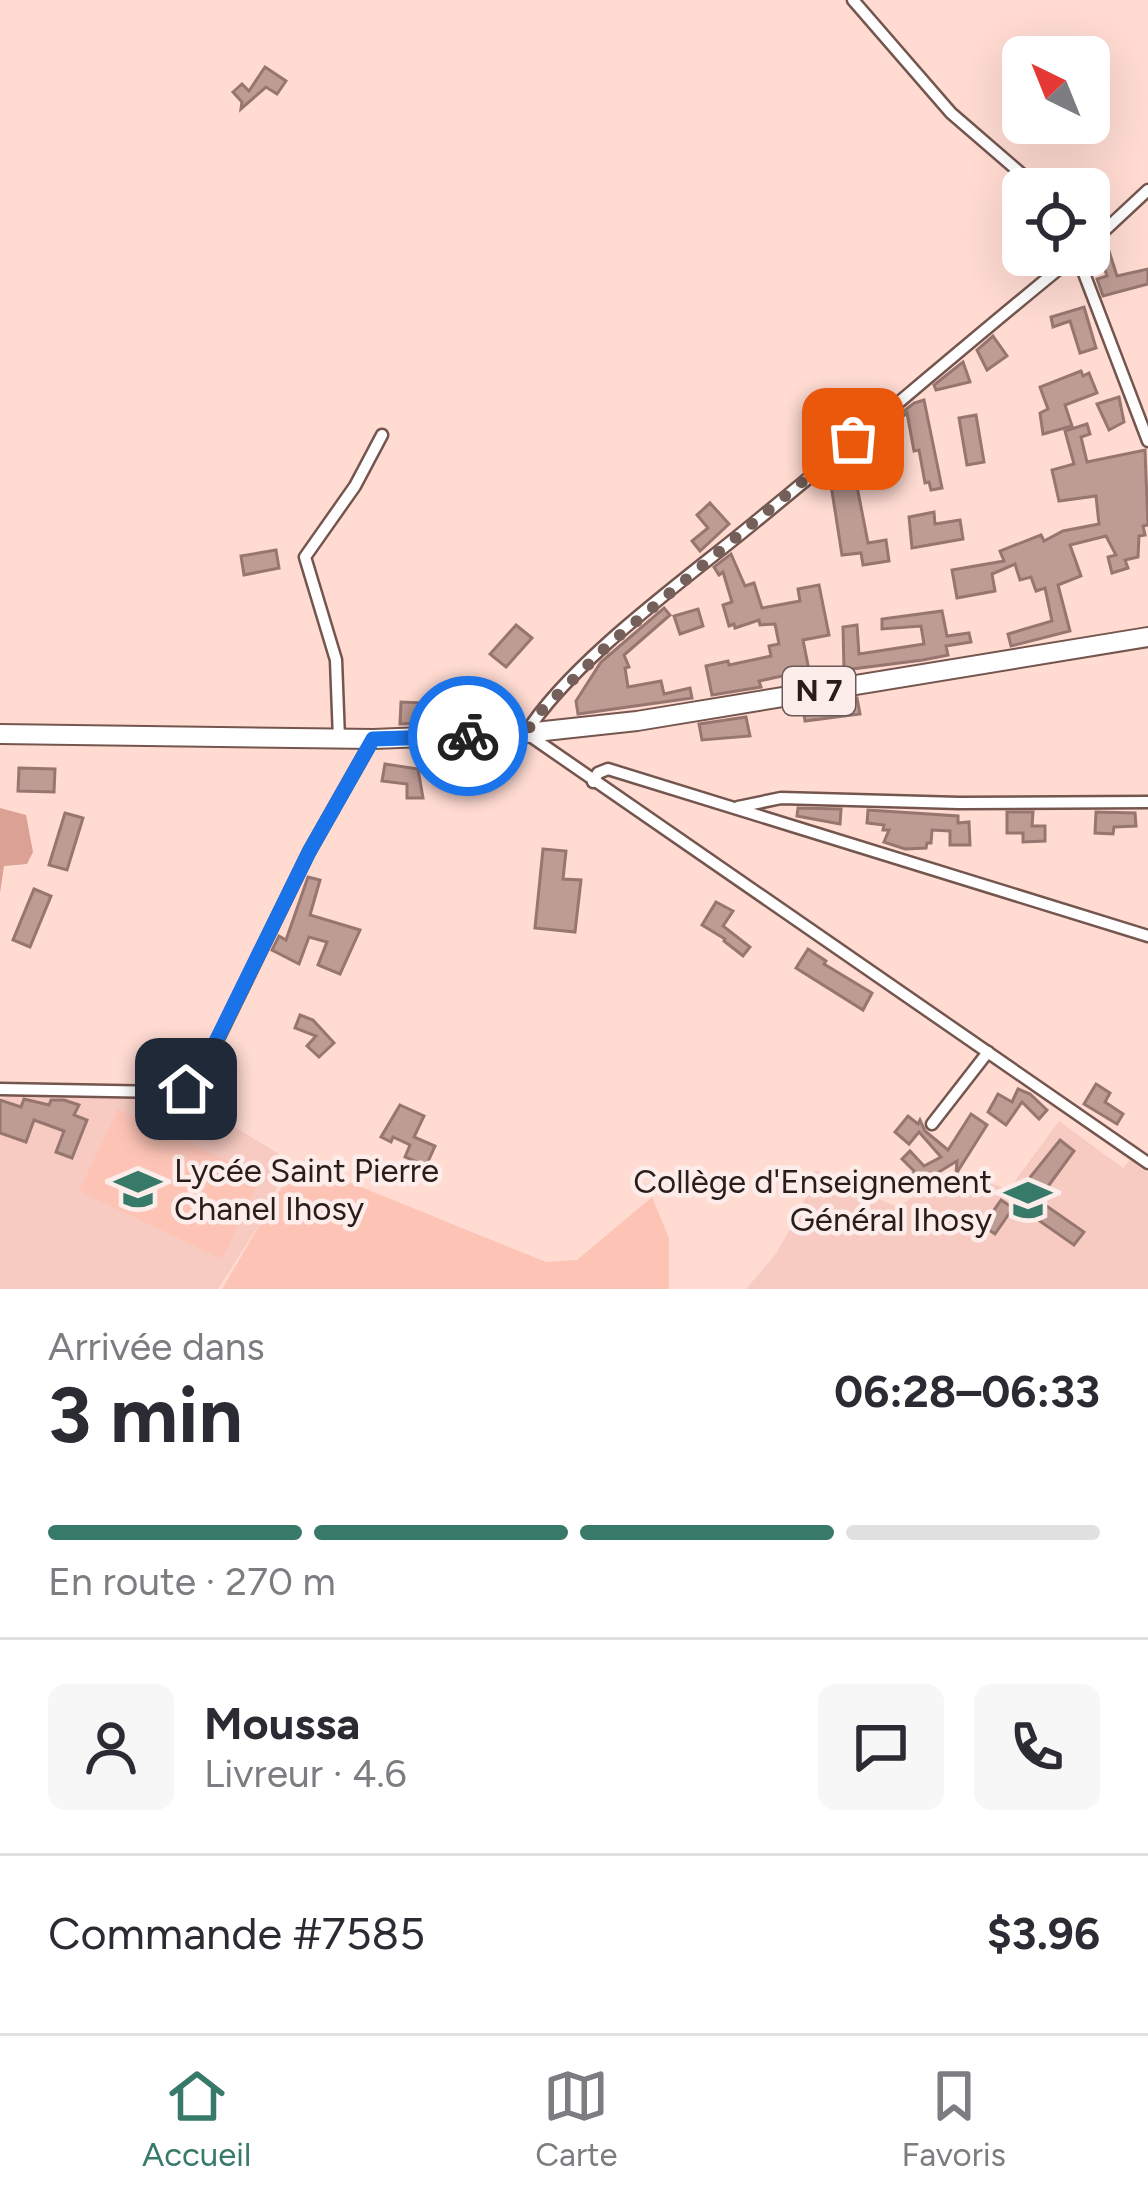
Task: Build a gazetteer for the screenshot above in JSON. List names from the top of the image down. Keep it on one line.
{"streets":{"main road":["N 7"]},"places":{"school or university":["Lycée Saint Pierre Chanel Ihosy","Collège d'Enseignement Général Ihosy"]},"north":"top left","page":{"heading":["3 min","Arrivée dans","06:28–06:33"],"panel":["Moussa","Livreur · 4.6","Commande #7585","$3.96"],"bar":"En route · 270 m","tabs":["Accueil","Carte","Favoris"]}}
